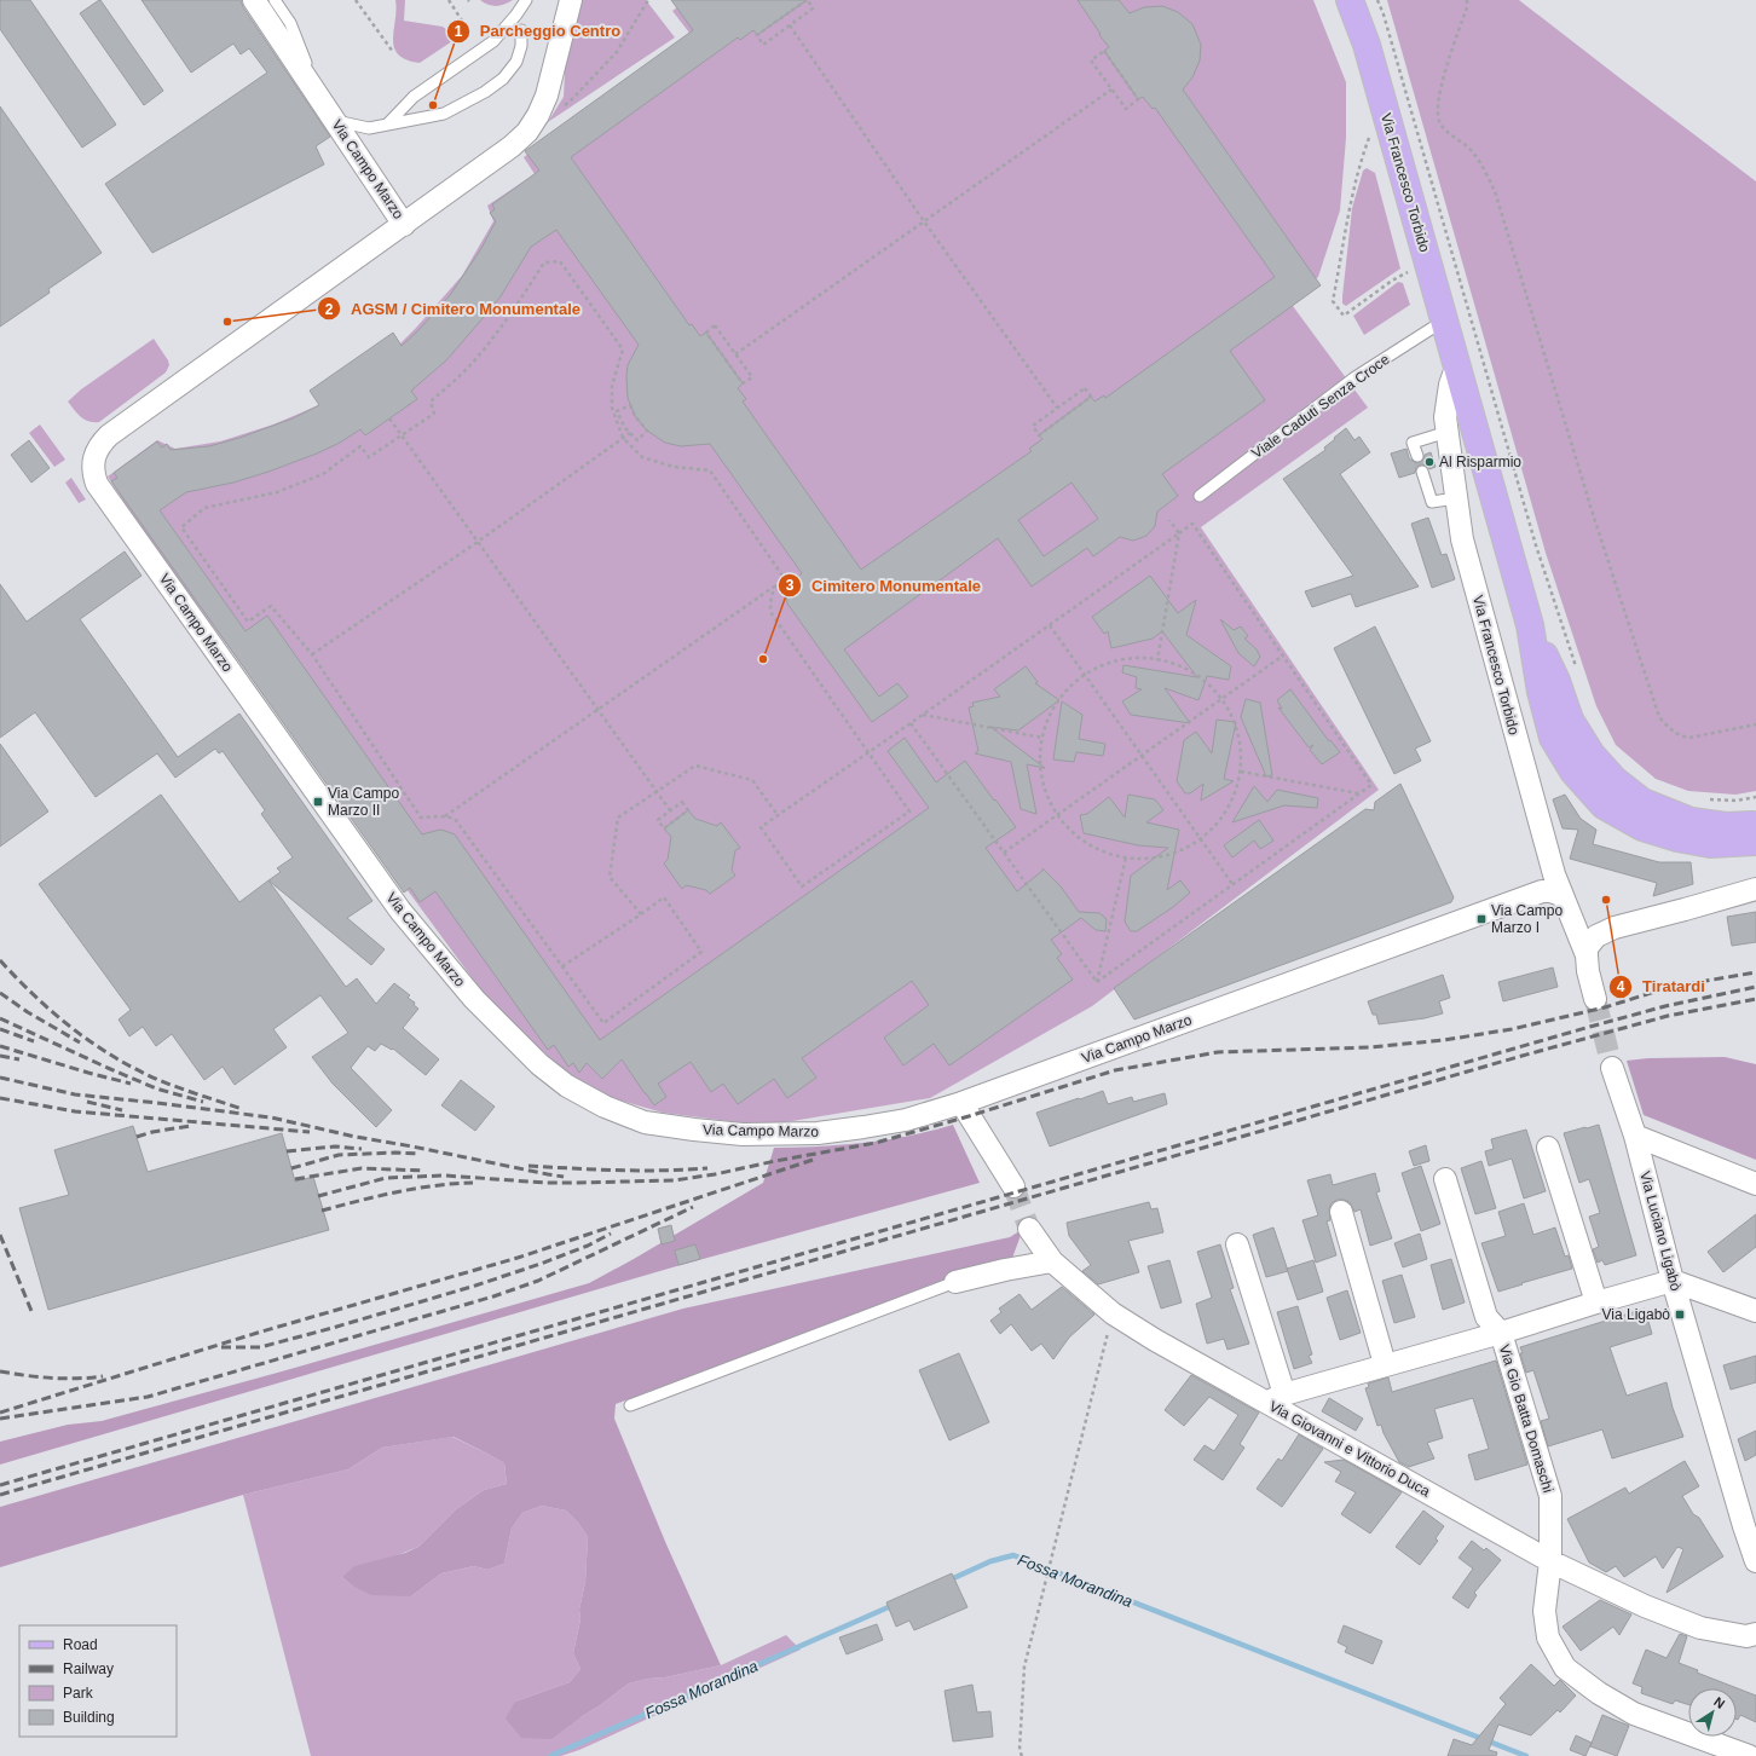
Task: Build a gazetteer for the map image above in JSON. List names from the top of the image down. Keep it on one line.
{"streets":{"main road":["Via Francesco Torbido"],"street":["Via Campo Marzo","Via Luciano Ligabò","Via Gio Batta Domaschi","Via Giovanni e Vittorio Duca"],"lane":["Viale Caduti Senza Croce"]},"crossings":[["Via Campo Marzo","Via Francesco Torbido"],["Via Francesco Torbido","Viale Caduti Senza Croce"],["Via Luciano Ligabò","Via Gio Batta Domaschi"],["Via Gio Batta Domaschi","Via Giovanni e Vittorio Duca"]],"water":["Fossa Morandina"],"places":{"other":["Parcheggio Centro","AGSM / Cimitero Monumentale","Al Risparmio","Cimitero Monumentale","Tiratardi"],"transit":["Via Campo Marzo II","Via Campo Marzo I","Via Ligabò"]},"legend":["Road","Railway","Park","Building"],"north":"top right"}
